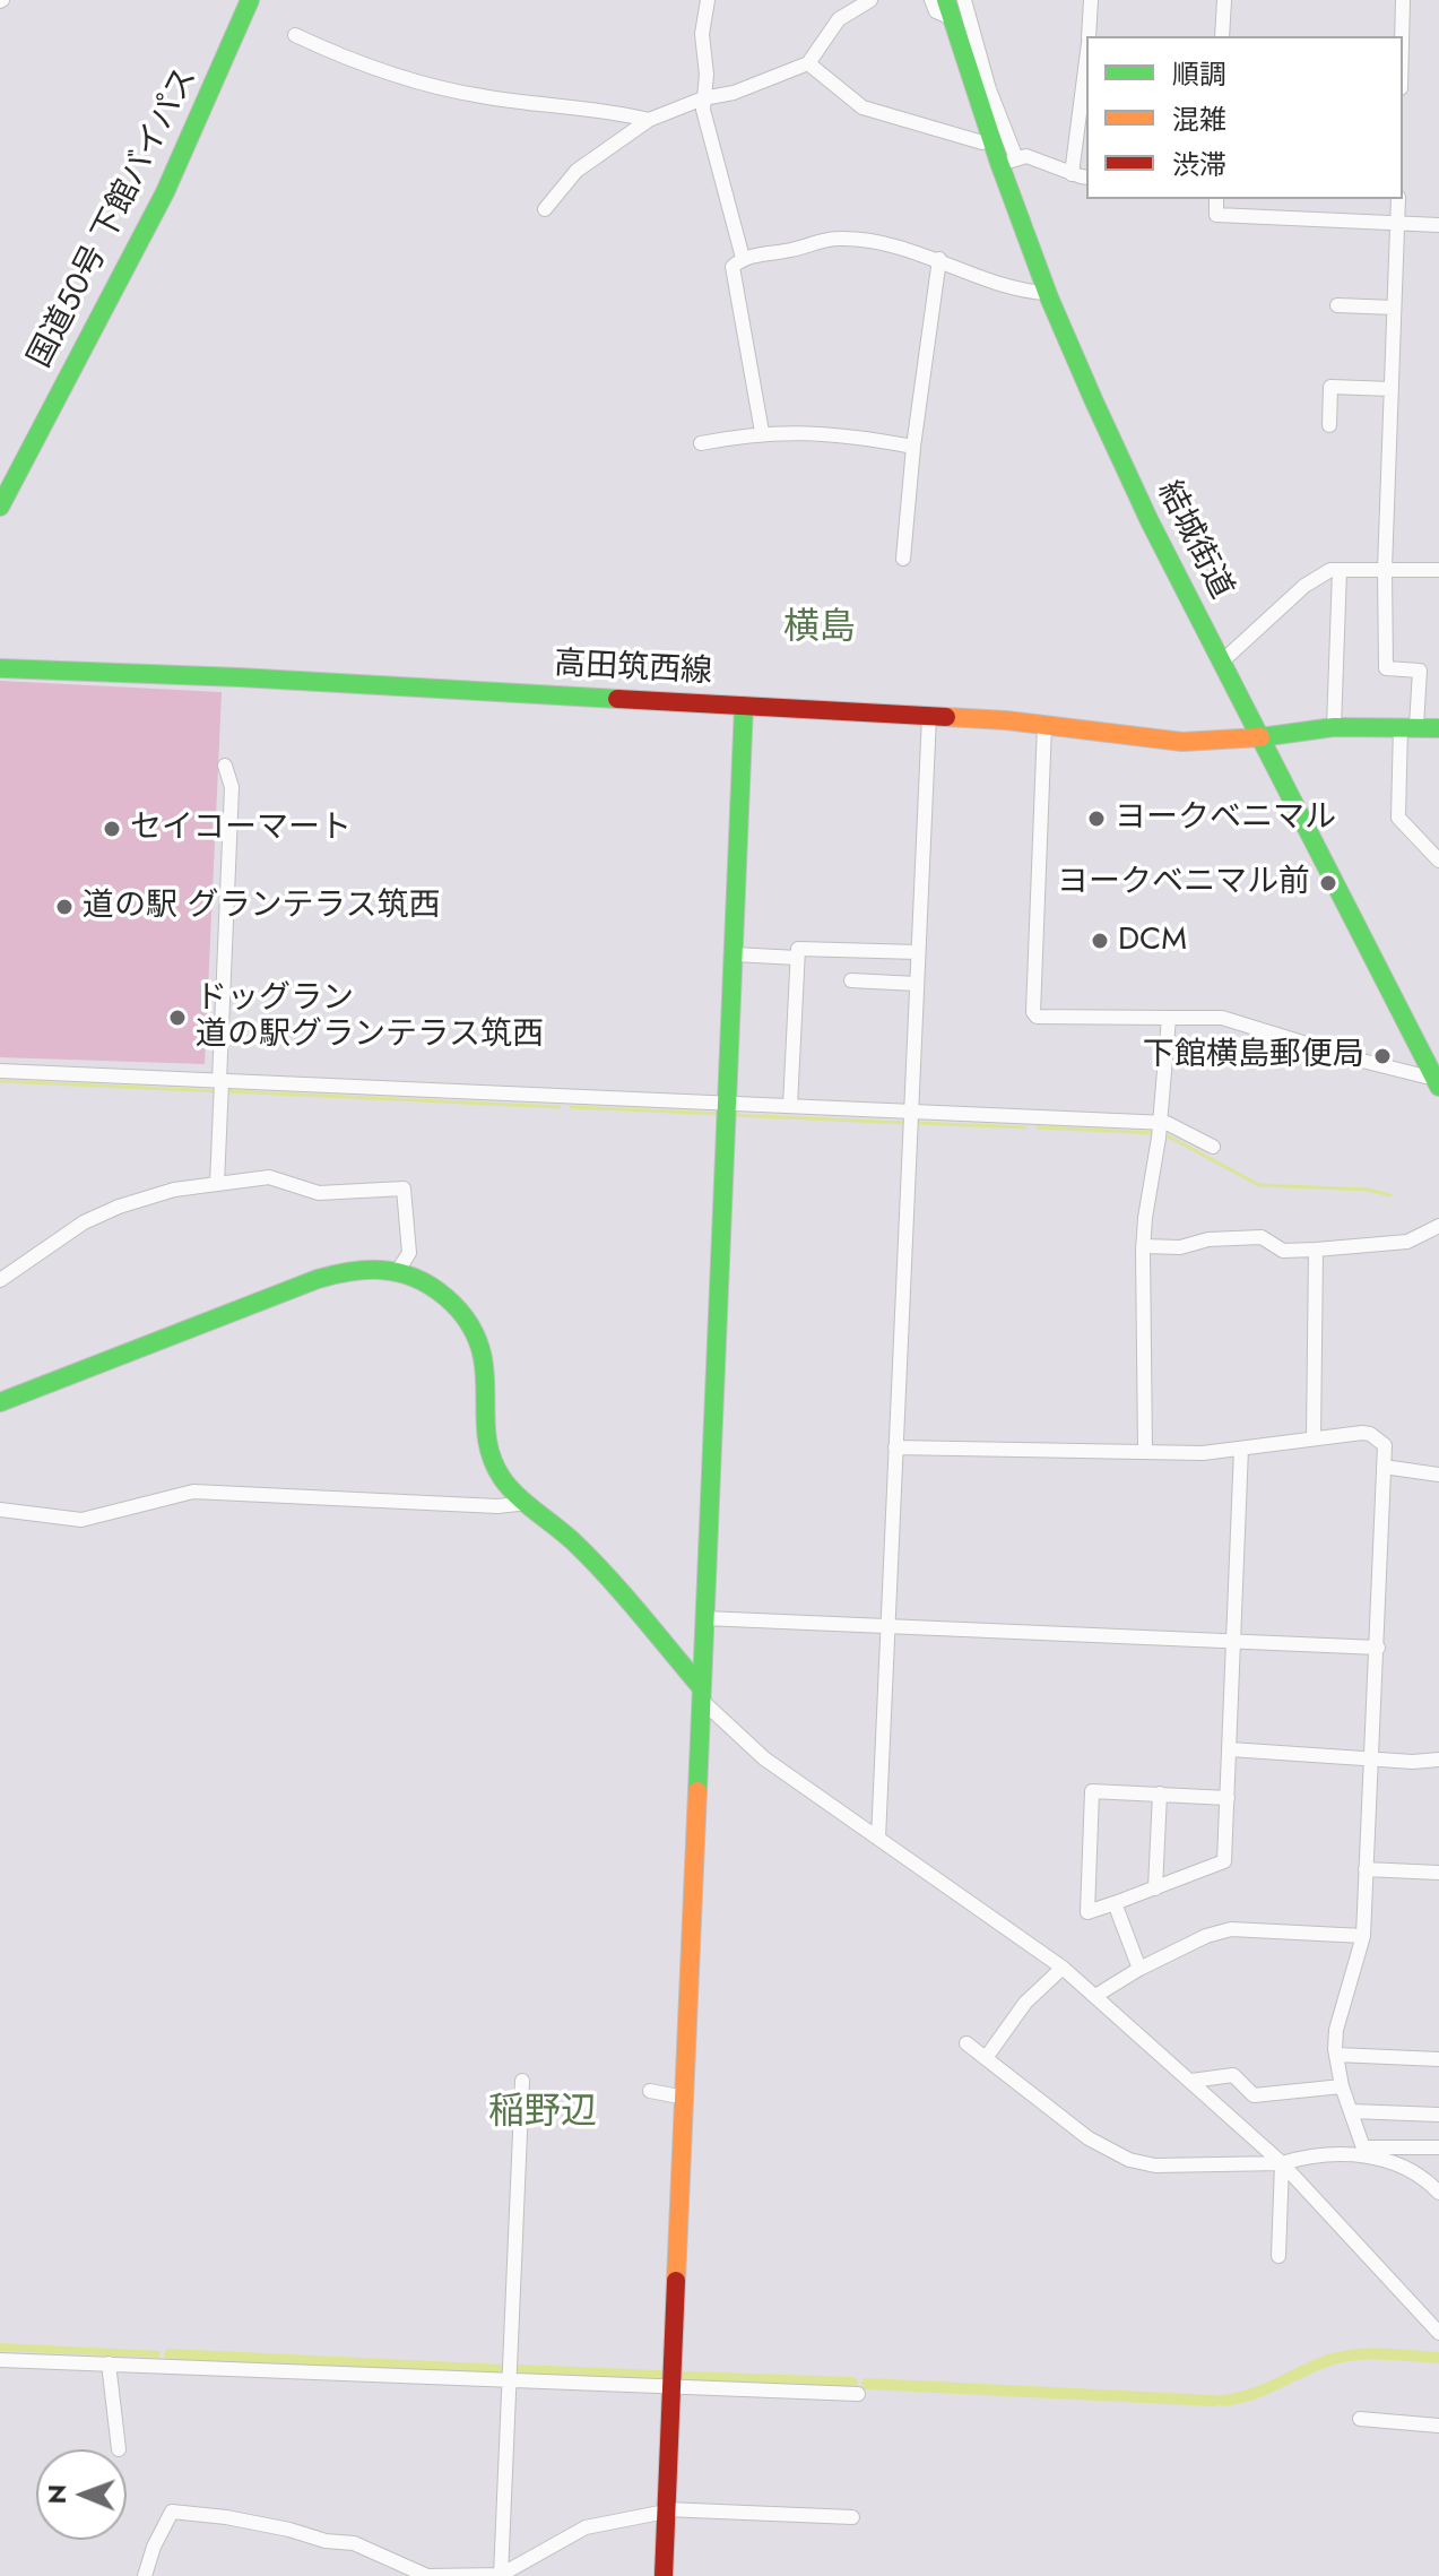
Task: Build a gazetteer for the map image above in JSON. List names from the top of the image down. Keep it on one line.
{"streets":{"main road":["国道50号 下館バイパス","結城街道","高田筑西線"]},"crossings":[["結城街道","高田筑西線"]],"districts":["横島","稲野辺"],"places":["ヨークベニマル","セイコーマート","ヨークベニマル前","道の駅 グランテラス筑西","DCM","ドッグラン 道の駅グランテラス筑西","下館横島郵便局"],"legend":["順調","混雑","渋滞"],"north":"left"}
